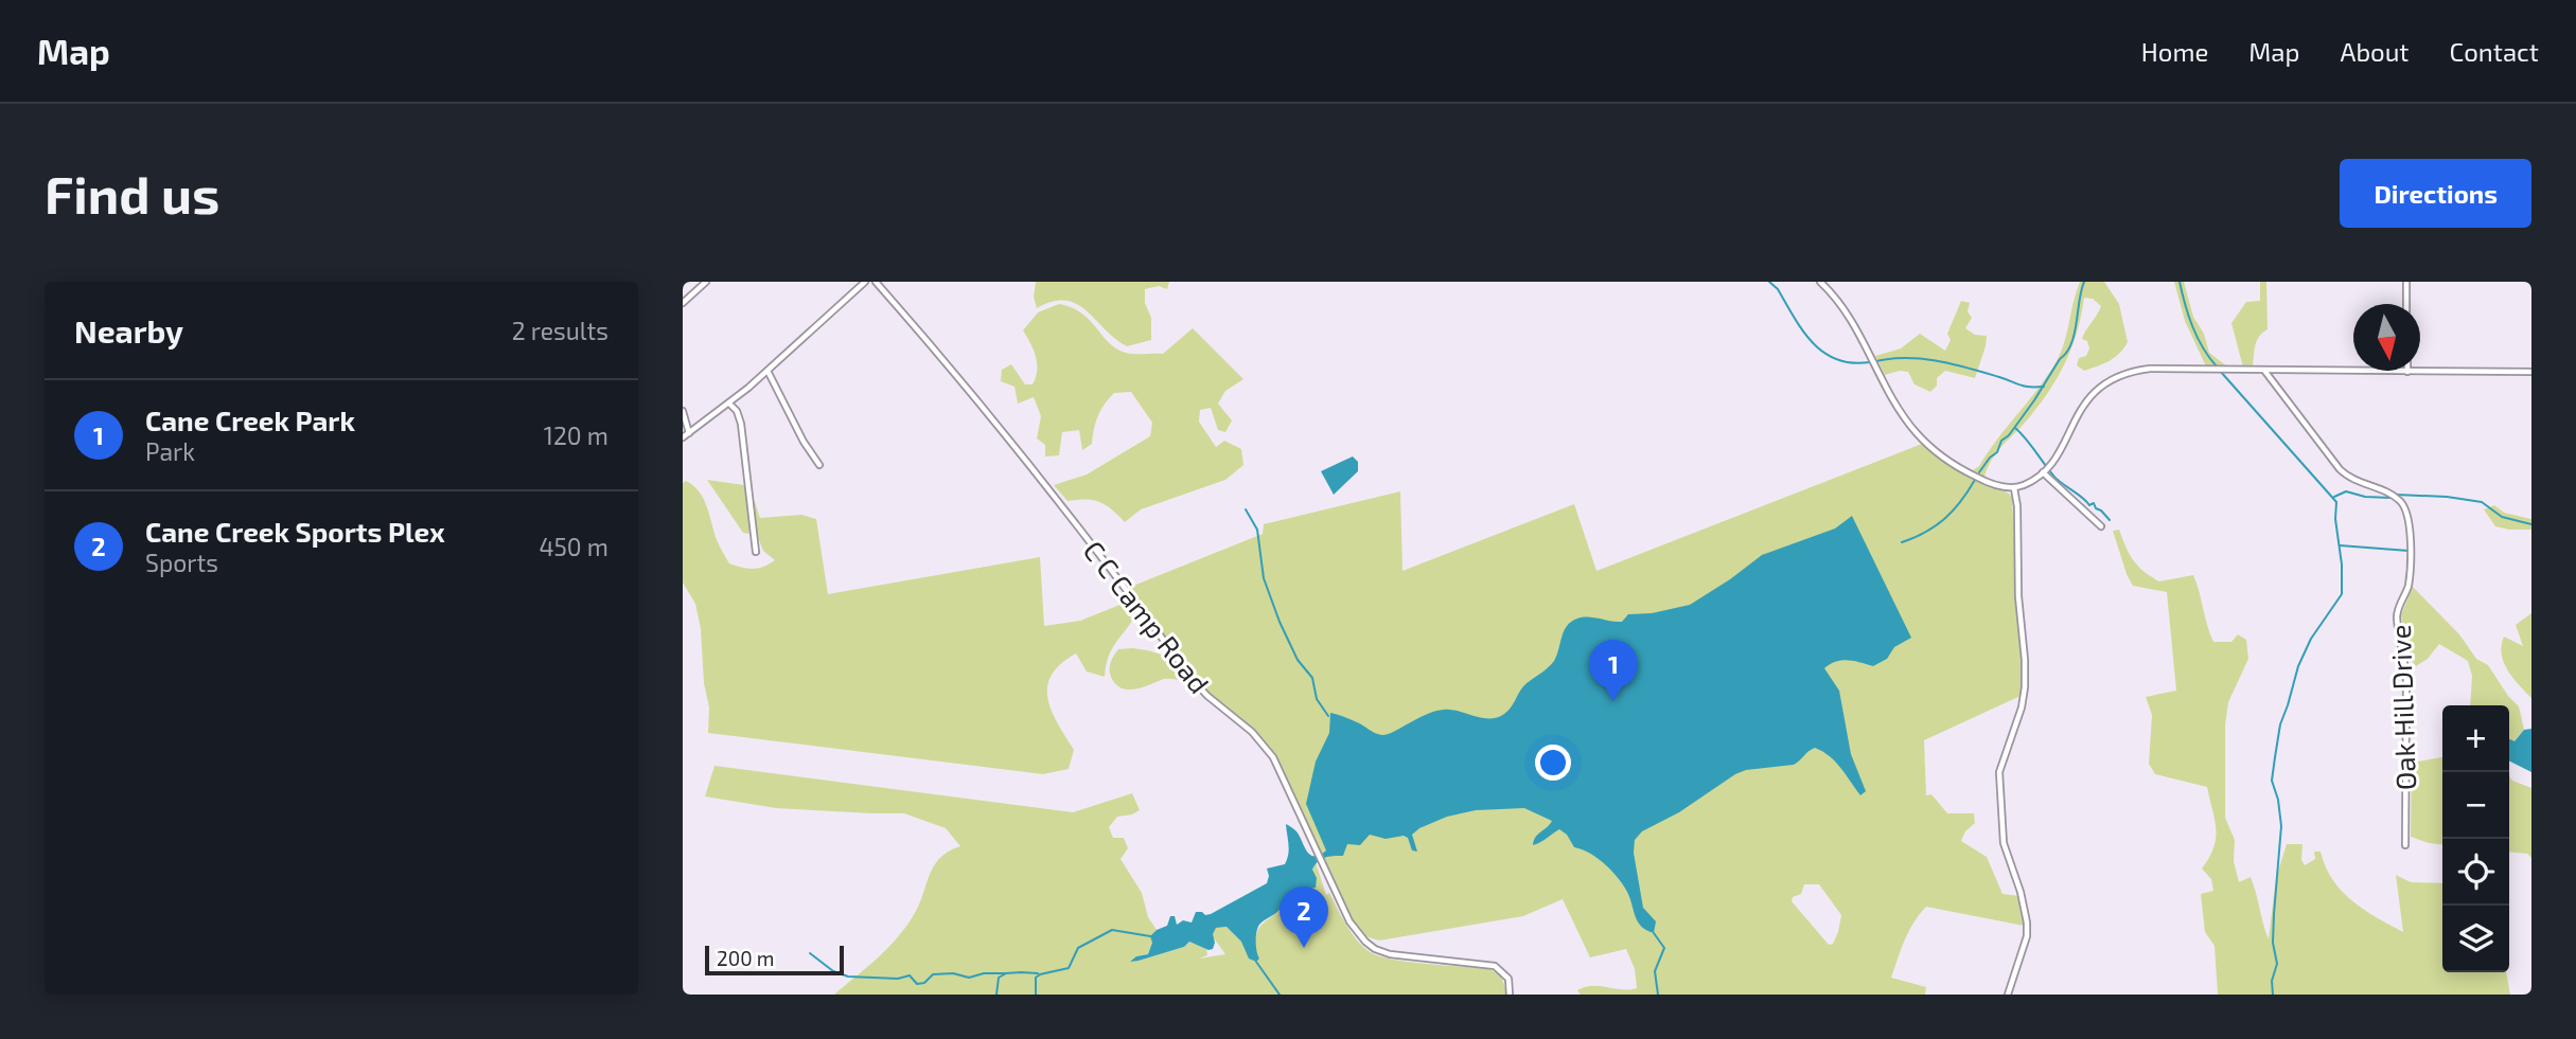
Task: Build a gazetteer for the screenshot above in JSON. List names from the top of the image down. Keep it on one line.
{"streets":{"street":["C C Camp Road","Oak Hill Drive"]},"scale_bar":"200 m","north":"bottom","page":{"header":"Map","nav":["Home","Map","About","Contact"],"buttons":"Directions","title":"Find us","heading":["Nearby","2 results"],"list":[{"mark":"1","name":"Cane Creek Park","note":"Park","value":"120 m"},{"mark":"2","name":"Cane Creek Sports Plex","note":"Sports","value":"450 m"}],"pins":["1","2"],"map_buttons":["+","−"],"scale":"200 m"}}
